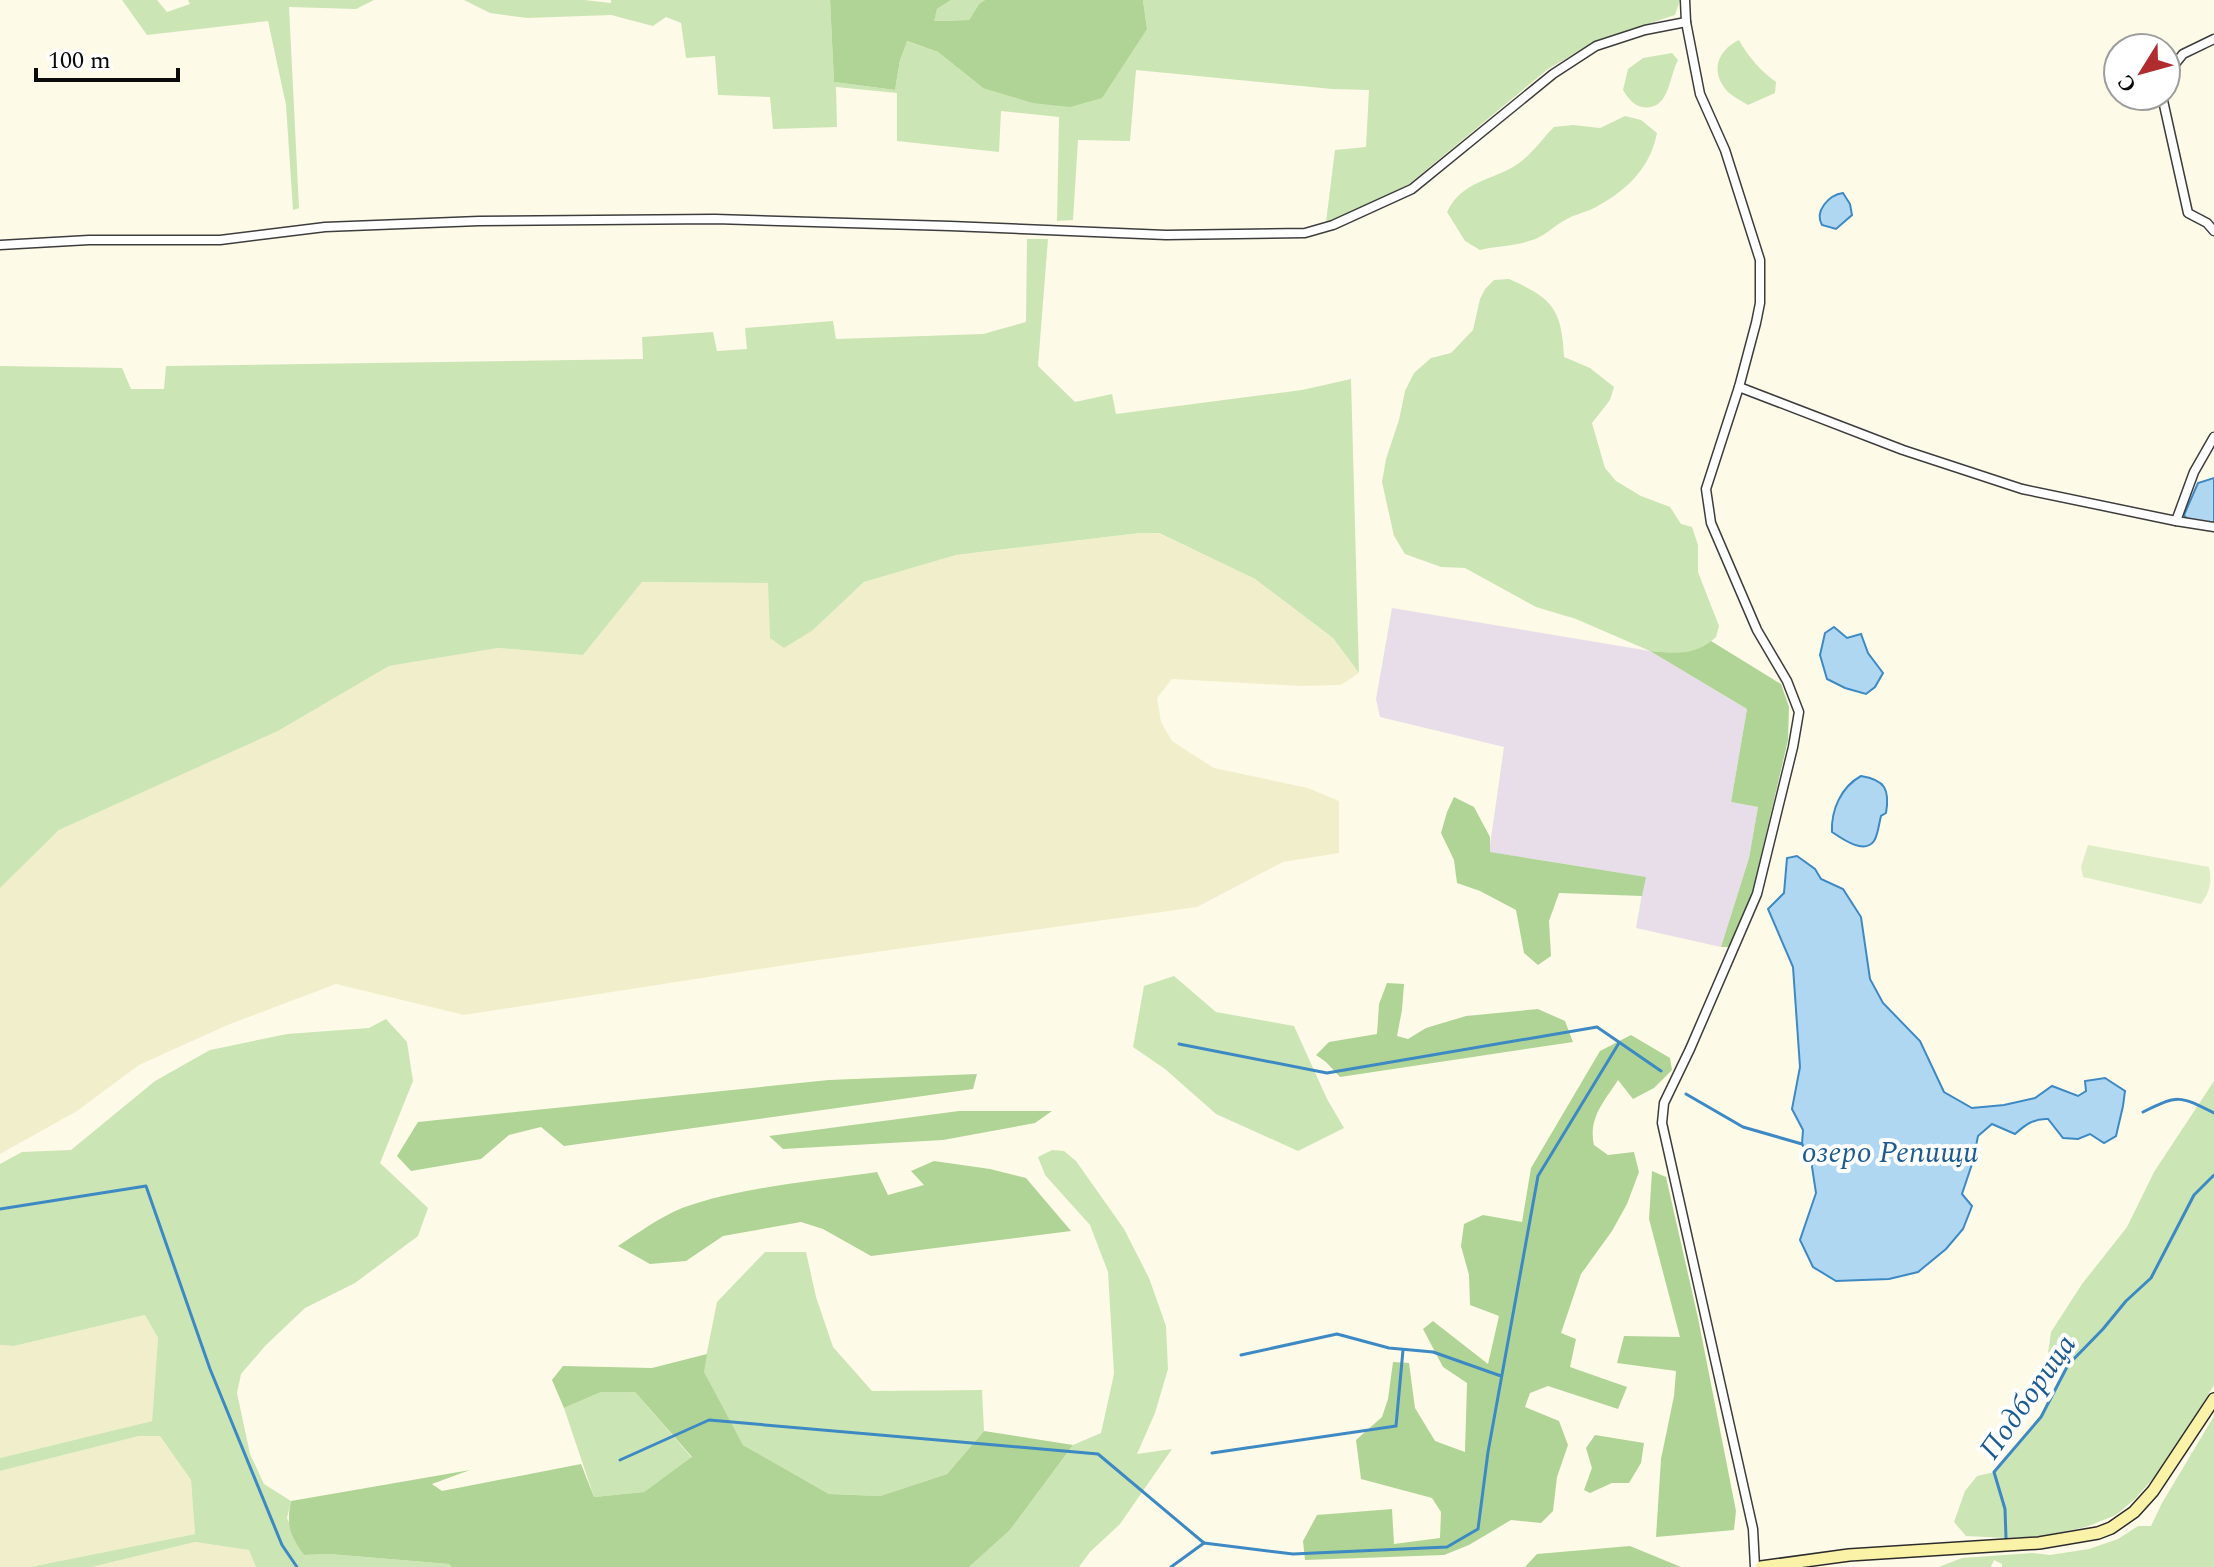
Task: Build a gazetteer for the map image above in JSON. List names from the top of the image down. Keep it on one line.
{"water":["озеро Репищи","Подборица"],"scale_bar":"100 m","north":"bottom left"}
